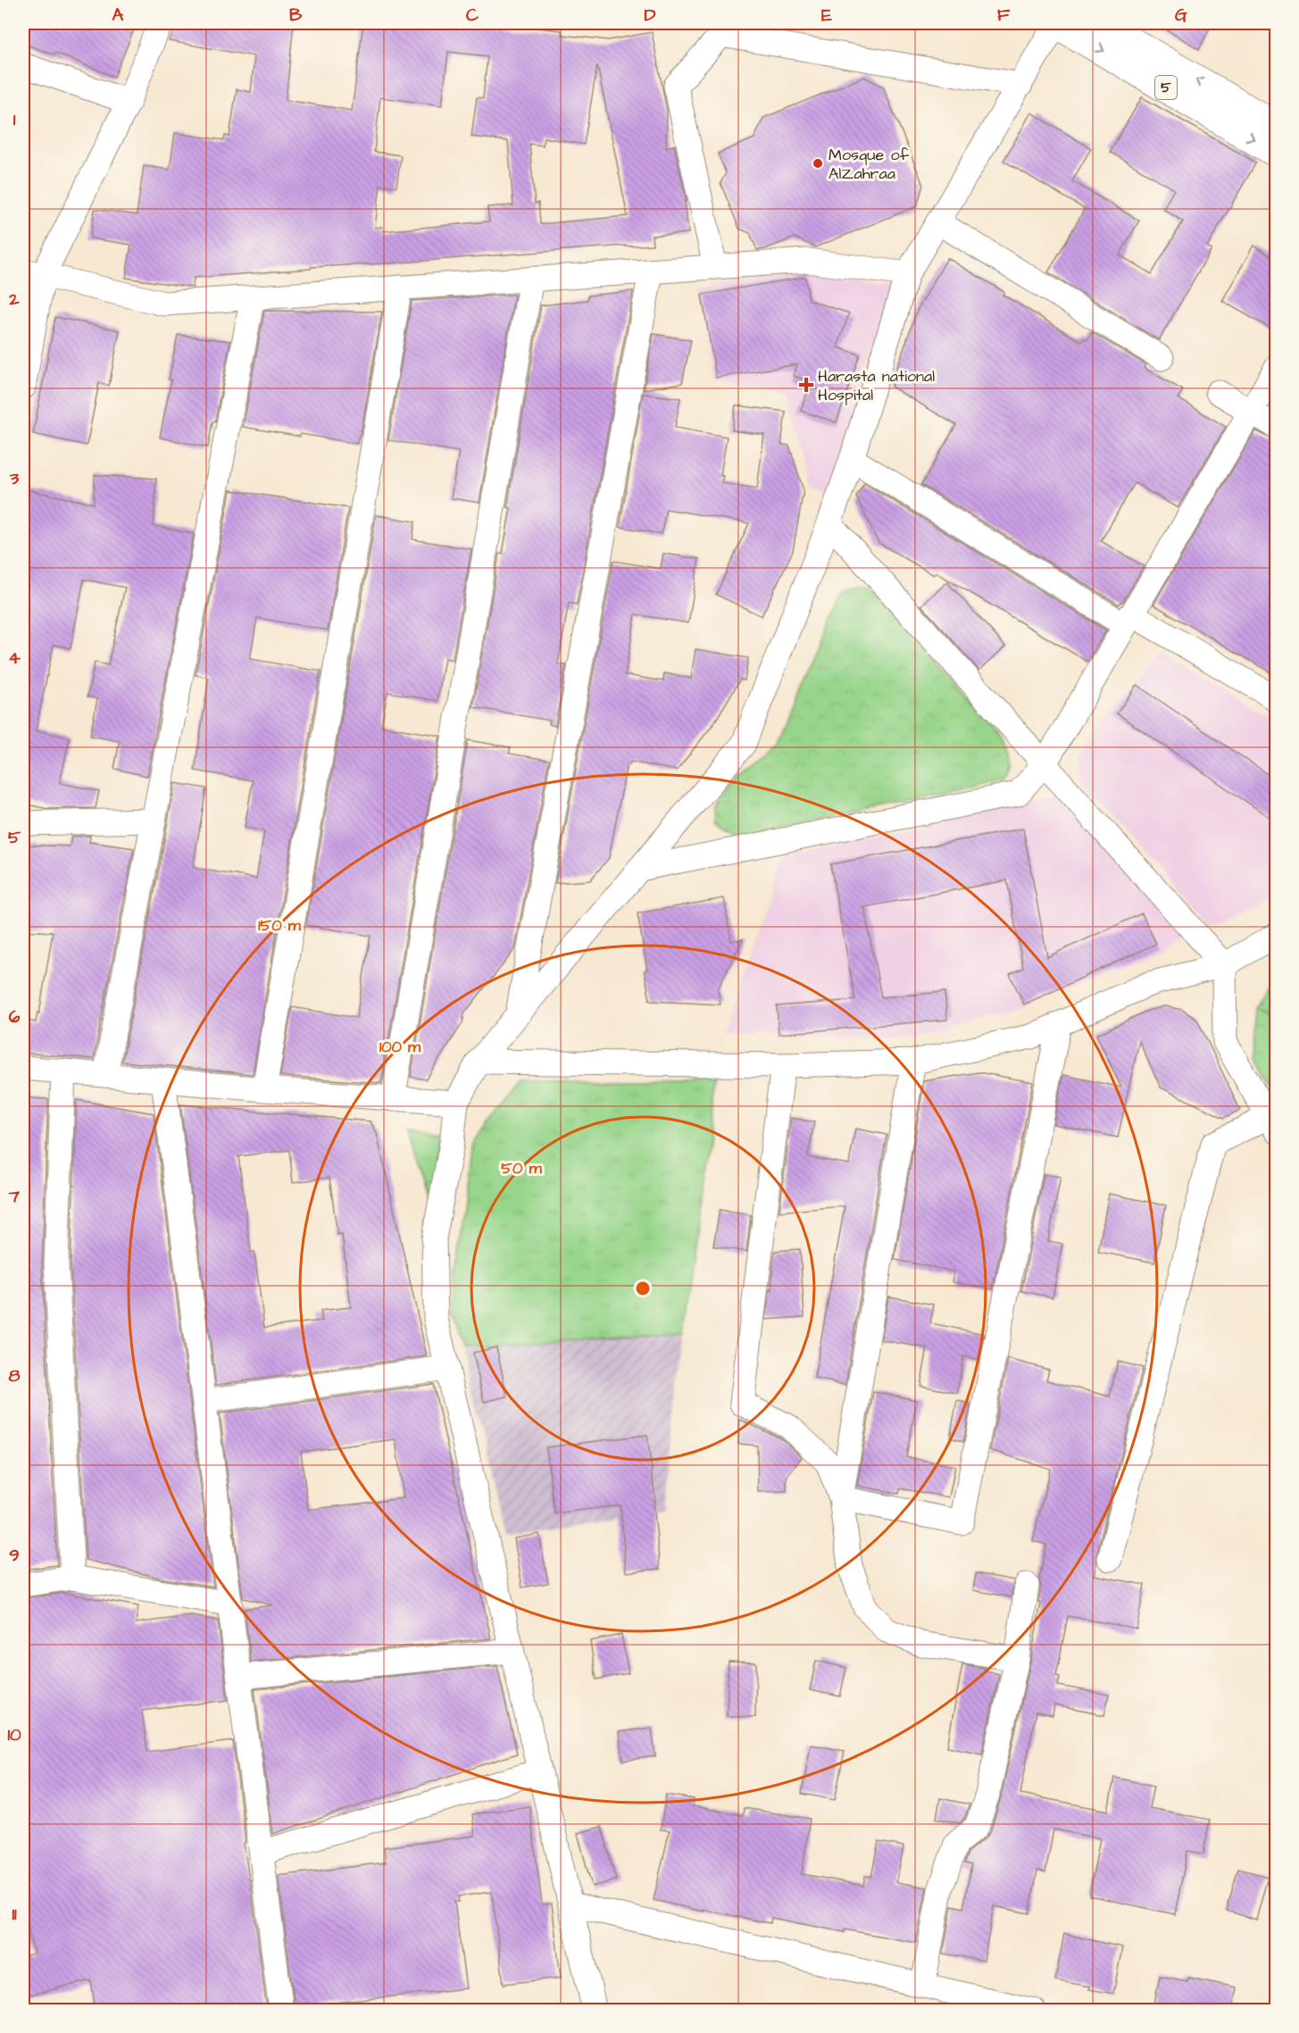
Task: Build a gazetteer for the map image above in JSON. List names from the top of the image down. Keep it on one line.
{"streets":{"main road":["5"]},"places":{"other":["Mosque of AlZahraa"],"health":["Harasta national Hospital"]},"grid":{"columns":["A","B","C","D","E","F","G"],"rows":["1","2","3","4","5","6","7","8","9","10","11"]},"rings":["150 m","100 m","50 m"]}
